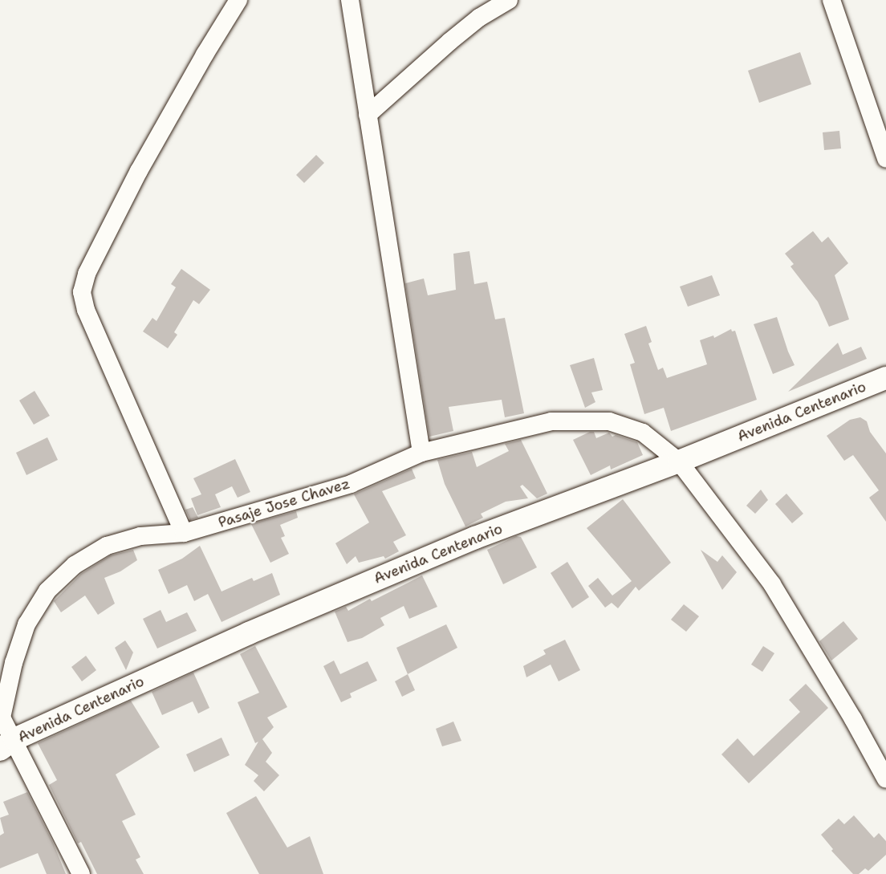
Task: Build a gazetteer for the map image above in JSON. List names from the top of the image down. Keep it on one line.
{"streets":{"main road":["Avenida Centenario"],"street":["Pasaje Jose Chavez"]},"crossings":[["Avenida Centenario","Pasaje Jose Chavez"]]}
